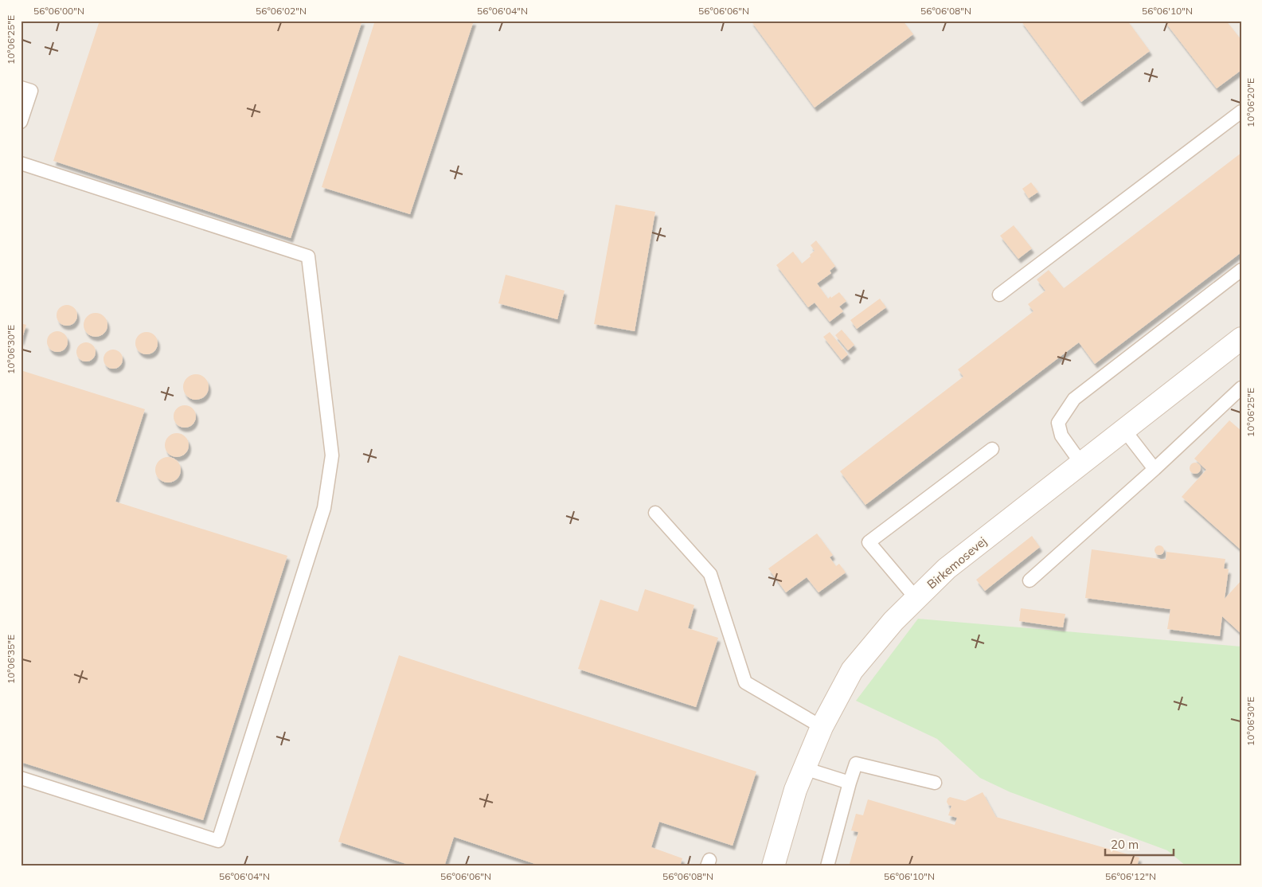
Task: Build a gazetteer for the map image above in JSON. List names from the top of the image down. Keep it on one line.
{"streets":{"street":["Birkemosevej"]},"scale_bar":"20 m","coordinates":["56°06'00\"N","56°06'02\"N","56°06'04\"N","56°06'06\"N","56°06'08\"N","56°06'10\"N","10°06'25\"E","10°06'20\"E","10°06'30\"E","10°06'35\"E","56°06'12\"N"]}
